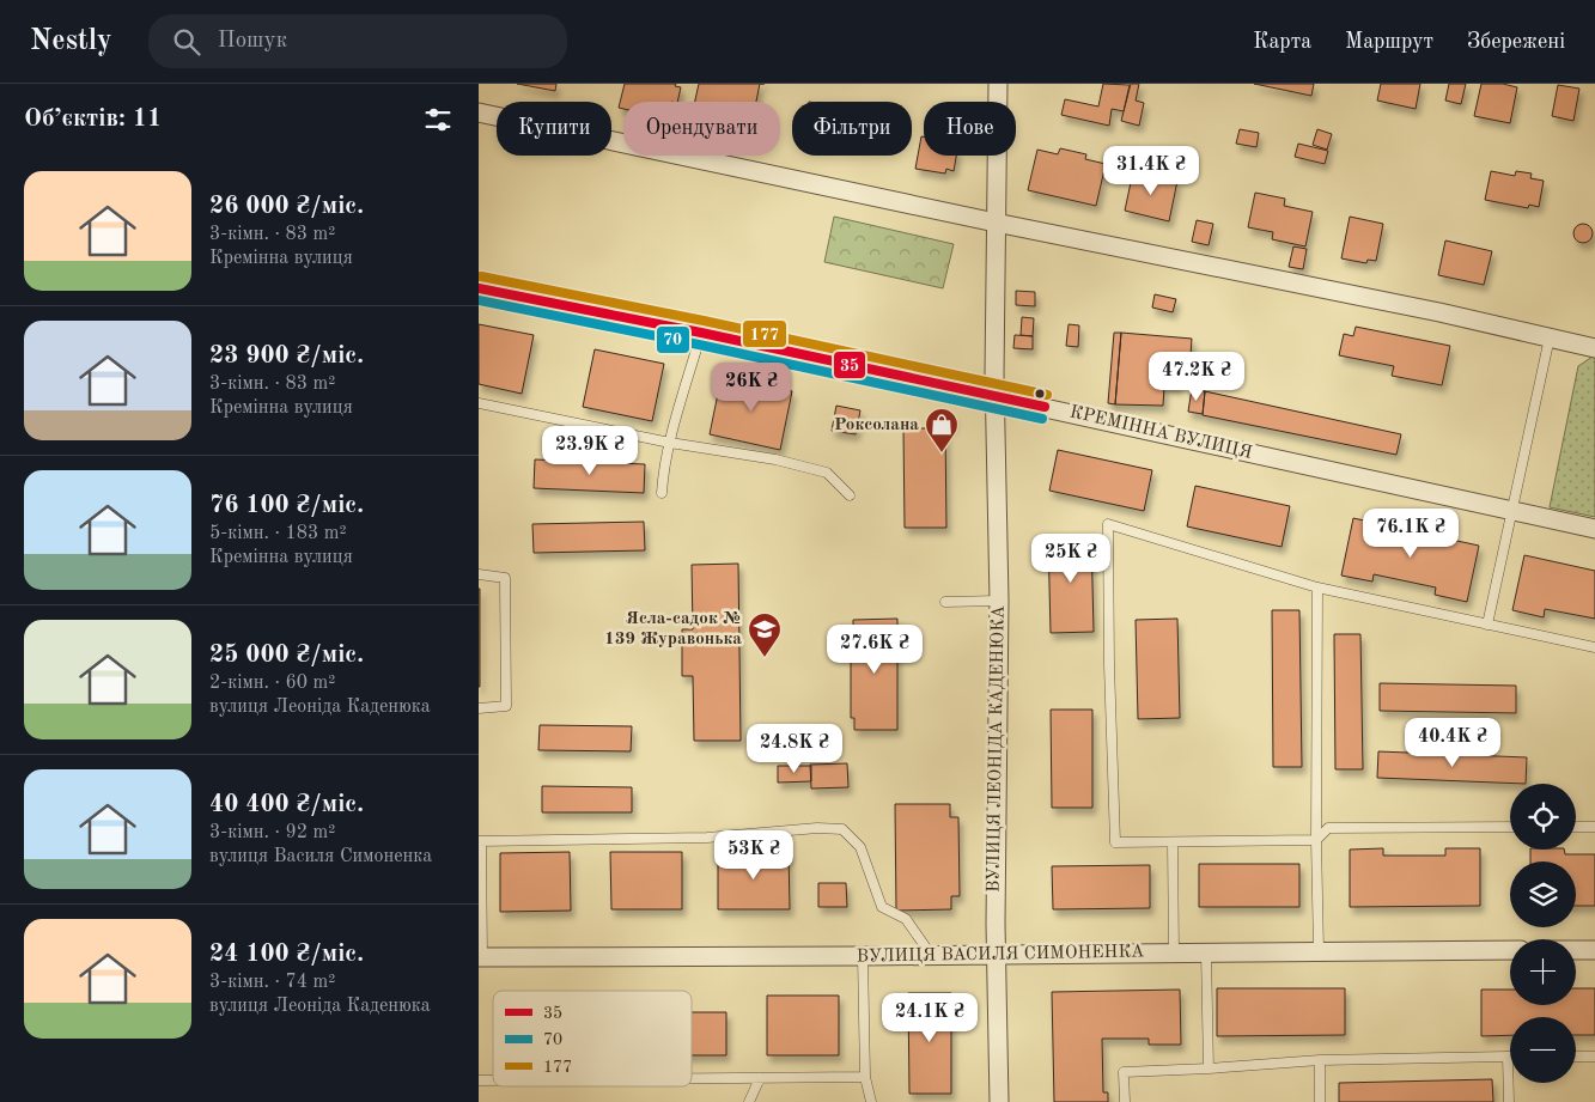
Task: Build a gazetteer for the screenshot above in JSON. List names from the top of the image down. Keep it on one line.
{"streets":{"street":["КРЕМІННА ВУЛИЦЯ","ВУЛИЦЯ ЛЕОНІДА КАДЕНЮКА","ВУЛИЦЯ ВАСИЛЯ СИМОНЕНКА"]},"crossings":[["КРЕМІННА ВУЛИЦЯ","ВУЛИЦЯ ЛЕОНІДА КАДЕНЮКА"],["ВУЛИЦЯ ЛЕОНІДА КАДЕНЮКА","ВУЛИЦЯ ВАСИЛЯ СИМОНЕНКА"]],"places":{"shop":["Роксолана"],"school or university":["Ясла-садок № 139 Журавонька"]},"lines":["transit line 177","transit line 35","transit line 70"],"legend":["35","70","177"],"page":{"header":"Nestly","search":"Пошук","nav":["Карта","Маршрут","Збережені"],"heading":"Об’єктів: 11","chip":["Купити","Орендувати","Фільтри","Нове"],"price":["31.4K ₴","47.2K ₴","26K ₴","23.9K ₴","76.1K ₴","25K ₴","27.6K ₴","40.4K ₴","24.8K ₴","53K ₴","24.1K ₴"],"list":[{"name":"26 000 ₴/міс.","note":"3-кімн. · 83 m² · Кремінна вулиця"},{"name":"23 900 ₴/міс.","note":"3-кімн. · 83 m² · Кремінна вулиця"},{"name":"76 100 ₴/міс.","note":"5-кімн. · 183 m² · Кремінна вулиця"},{"name":"25 000 ₴/міс.","note":"2-кімн. · 60 m² · вулиця Леоніда Каденюка"},{"name":"40 400 ₴/міс.","note":"3-кімн. · 92 m² · вулиця Василя Симоненка"},{"name":"24 100 ₴/міс.","note":"3-кімн. · 74 m² · вулиця Леоніда Каденюка"}],"map_buttons":["+","−"]}}
